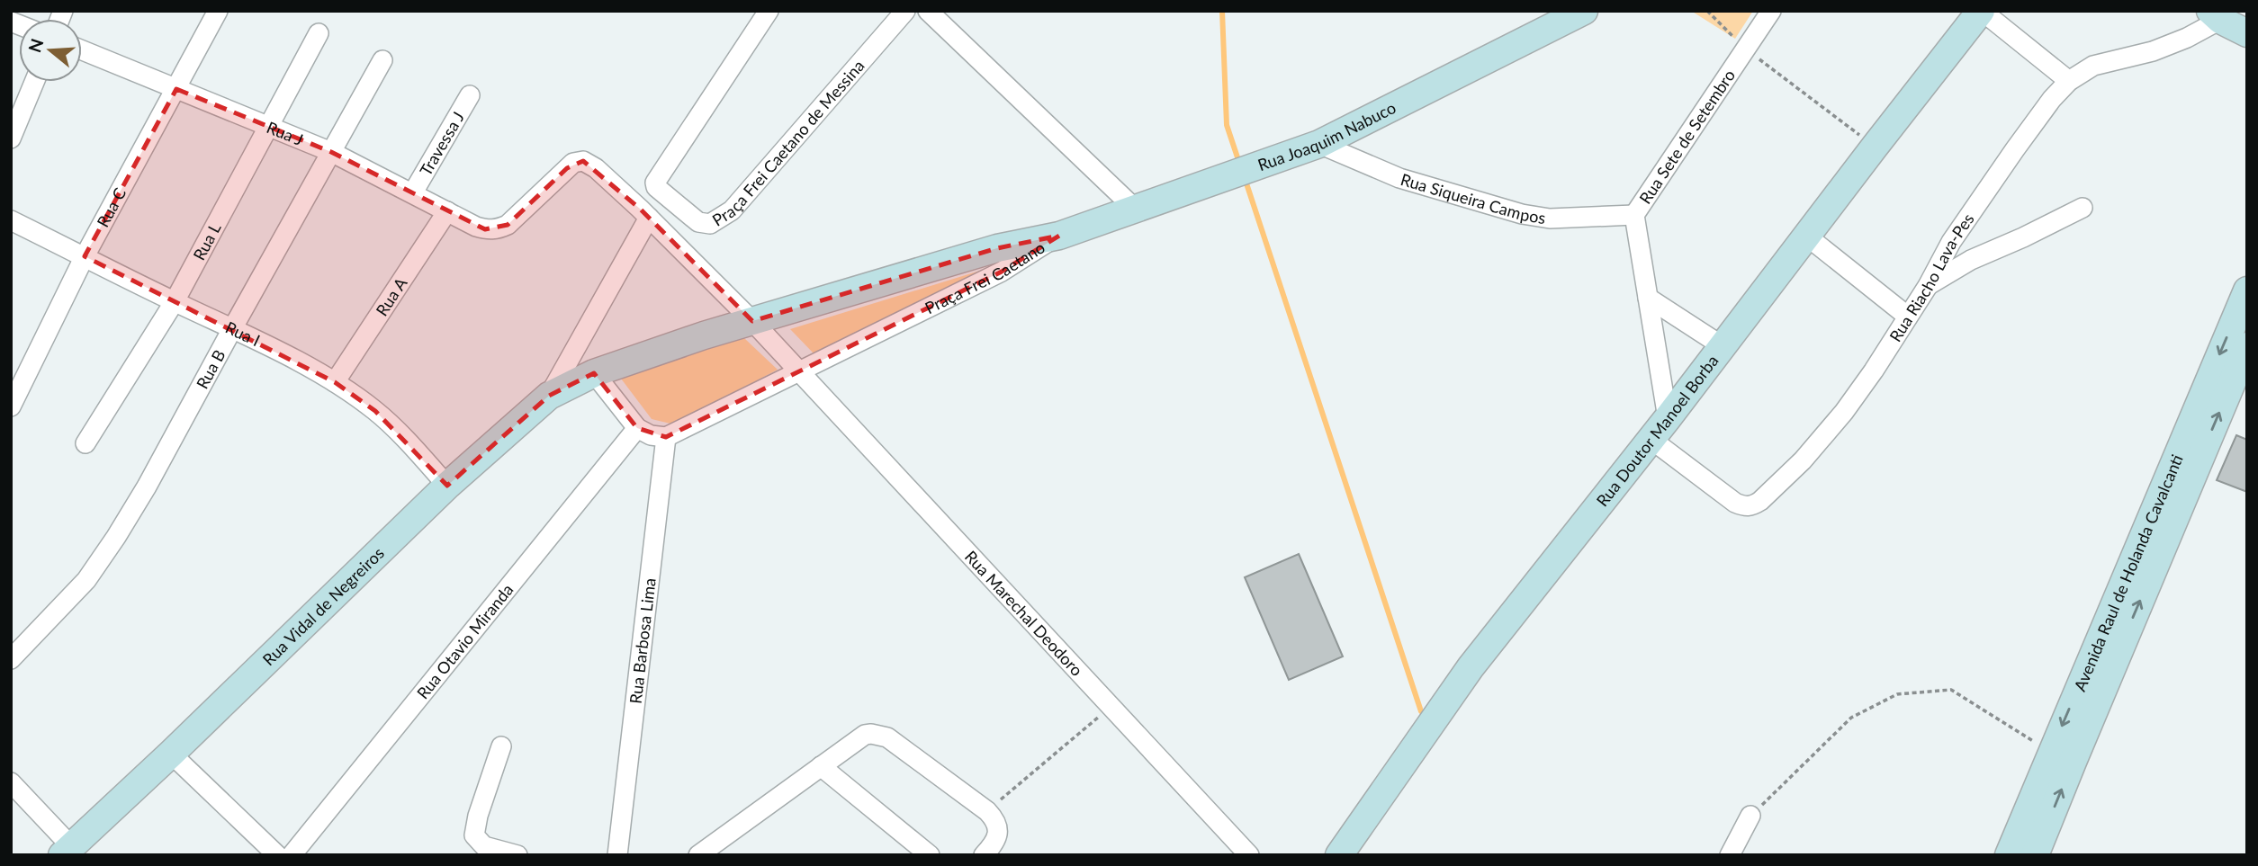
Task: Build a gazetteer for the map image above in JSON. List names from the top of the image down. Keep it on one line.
{"streets":{"street":["Rua J","Rua Joaquim Nabuco","Rua Sete de Setembro","Praça Frei Caetano de Messina","Travessa J","Rua Siqueira Campos","Rua C","Rua L","Praça Frei Caetano","Rua Riacho Lava-Pes","Rua A","Rua I","Rua B","Rua Doutor Manoel Borba","Avenida Raul de Holanda Cavalcanti","Rua Vidal de Negreiros","Rua Marechal Deodoro","Rua Otavio Miranda","Rua Barbosa Lima"]},"crossings":[["Rua J","Travessa J"],["Rua J","Rua C"],["Rua J","Rua L"],["Rua J","Rua A"],["Rua J","Rua B"],["Rua Joaquim Nabuco","Rua Siqueira Campos"],["Rua Joaquim Nabuco","Praça Frei Caetano"],["Rua Sete de Setembro","Rua Siqueira Campos"],["Rua Sete de Setembro","Rua Doutor Manoel Borba"],["Rua C","Rua I"],["Rua L","Rua I"],["Praça Frei Caetano","Rua Vidal de Negreiros"],["Praça Frei Caetano","Rua Marechal Deodoro"],["Praça Frei Caetano","Rua Barbosa Lima"],["Rua Riacho Lava-Pes","Rua Doutor Manoel Borba"],["Rua A","Rua I"],["Rua I","Rua B"],["Rua I","Rua Vidal de Negreiros"]],"north":"left"}
